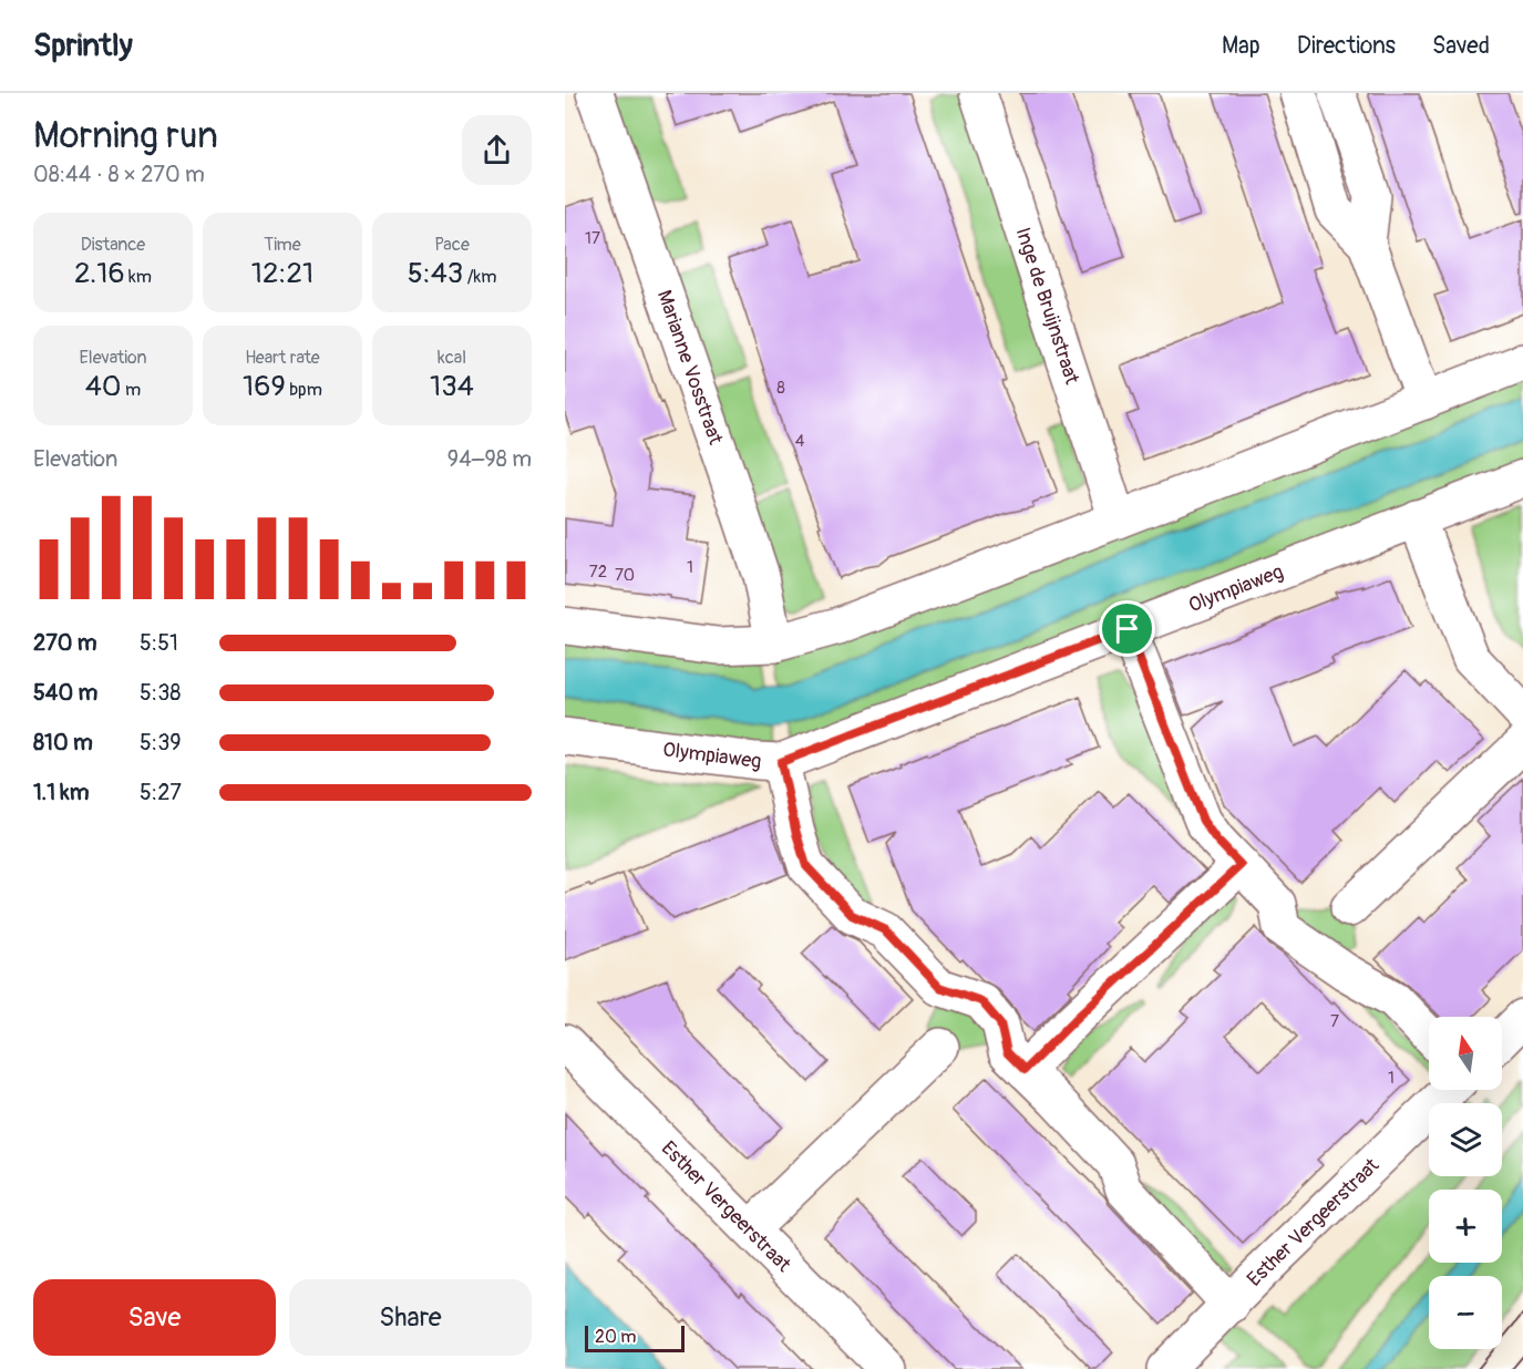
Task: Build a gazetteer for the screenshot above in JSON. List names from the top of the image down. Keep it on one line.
{"streets":{"street":["Inge de Bruijnstraat","Marianne Vosstraat","Olympiaweg","Esther Vergeerstraat"]},"house_numbers":["17","8","4","1","72","70","7","1"],"scale_bar":"20 m","north":"top","page":{"header":"Sprintly","nav":["Map","Directions","Saved"],"heading":["Morning run","08:44 · 8 × 270 m"],"stats":[["Distance","2.16 km"],["Time","12:21"],["Pace","5:43 /km"],["Elevation","40 m"],["Heart rate","169 bpm"],["kcal","134"]],"chart":["Elevation","94–98 m"],"list":[{"name":"270 m","note":"5:51"},{"name":"540 m","note":"5:38"},{"name":"810 m","note":"5:39"},{"name":"1.1 km","note":"5:27"}],"map_buttons":["+","−"],"buttons":["Save","Share"],"scale":"20 m"}}
